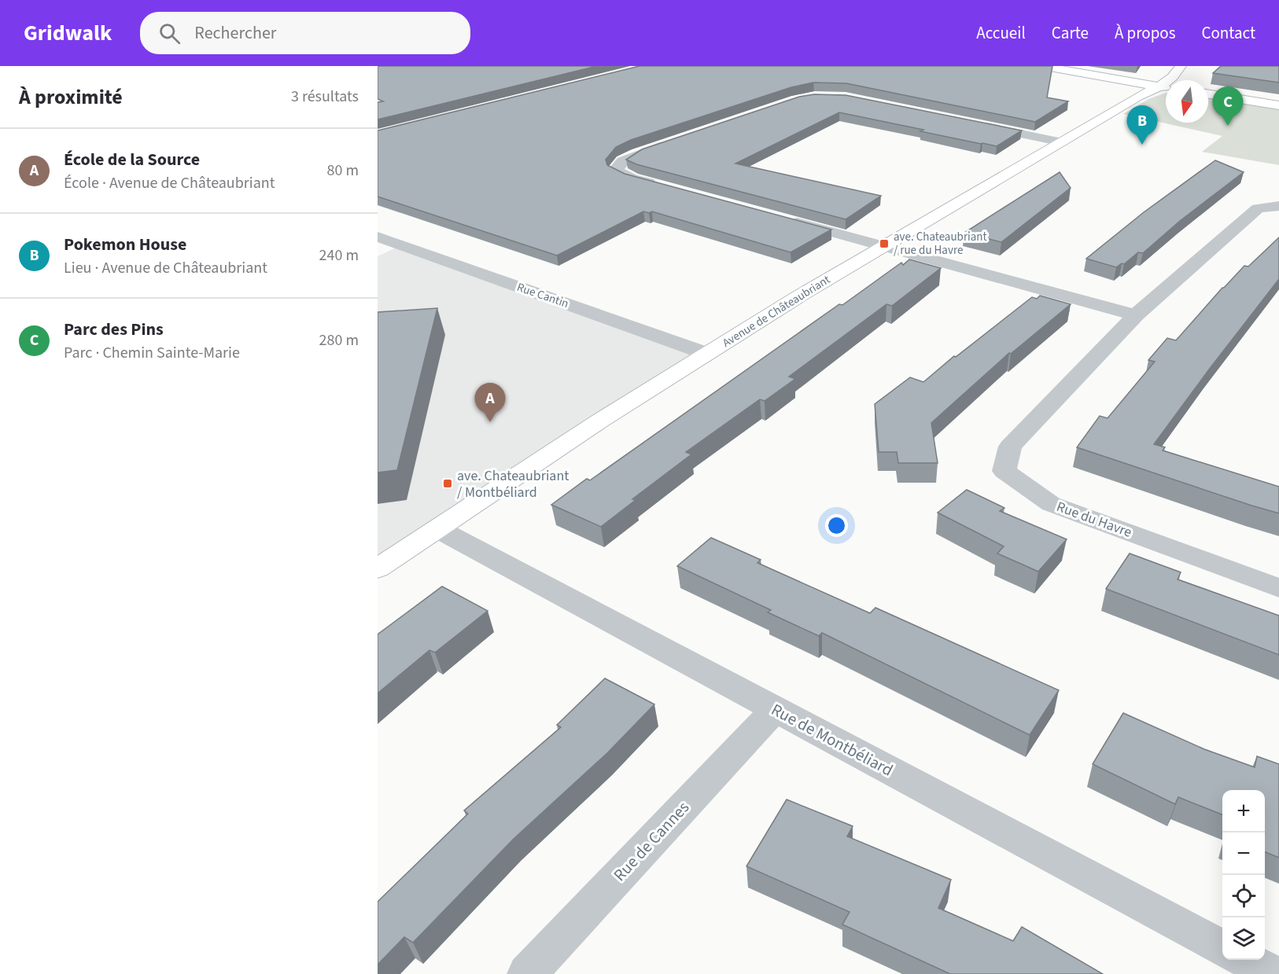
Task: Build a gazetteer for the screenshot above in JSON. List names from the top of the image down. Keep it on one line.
{"streets":{"street":["Rue Cantin","Avenue de Châteaubriant","Rue du Havre","Rue de Montbéliard","Rue de Cannes"]},"crossings":[["Rue Cantin","Avenue de Châteaubriant"],["Avenue de Châteaubriant","Rue de Montbéliard"],["Rue de Montbéliard","Rue de Cannes"]],"places":{"transit":["ave. Chateaubriant / rue du Havre","ave. Chateaubriant / Montbéliard"]},"north":"bottom","page":{"header":"Gridwalk","search":"Rechercher","nav":["Accueil","Carte","À propos","Contact"],"heading":["À proximité","3 résultats"],"pins":["C","B","A"],"list":[{"mark":"A","name":"École de la Source","note":"École · Avenue de Châteaubriant","value":"80 m"},{"mark":"B","name":"Pokemon House","note":"Lieu · Avenue de Châteaubriant","value":"240 m"},{"mark":"C","name":"Parc des Pins","note":"Parc · Chemin Sainte-Marie","value":"280 m"}],"map_buttons":["+","−"]}}
